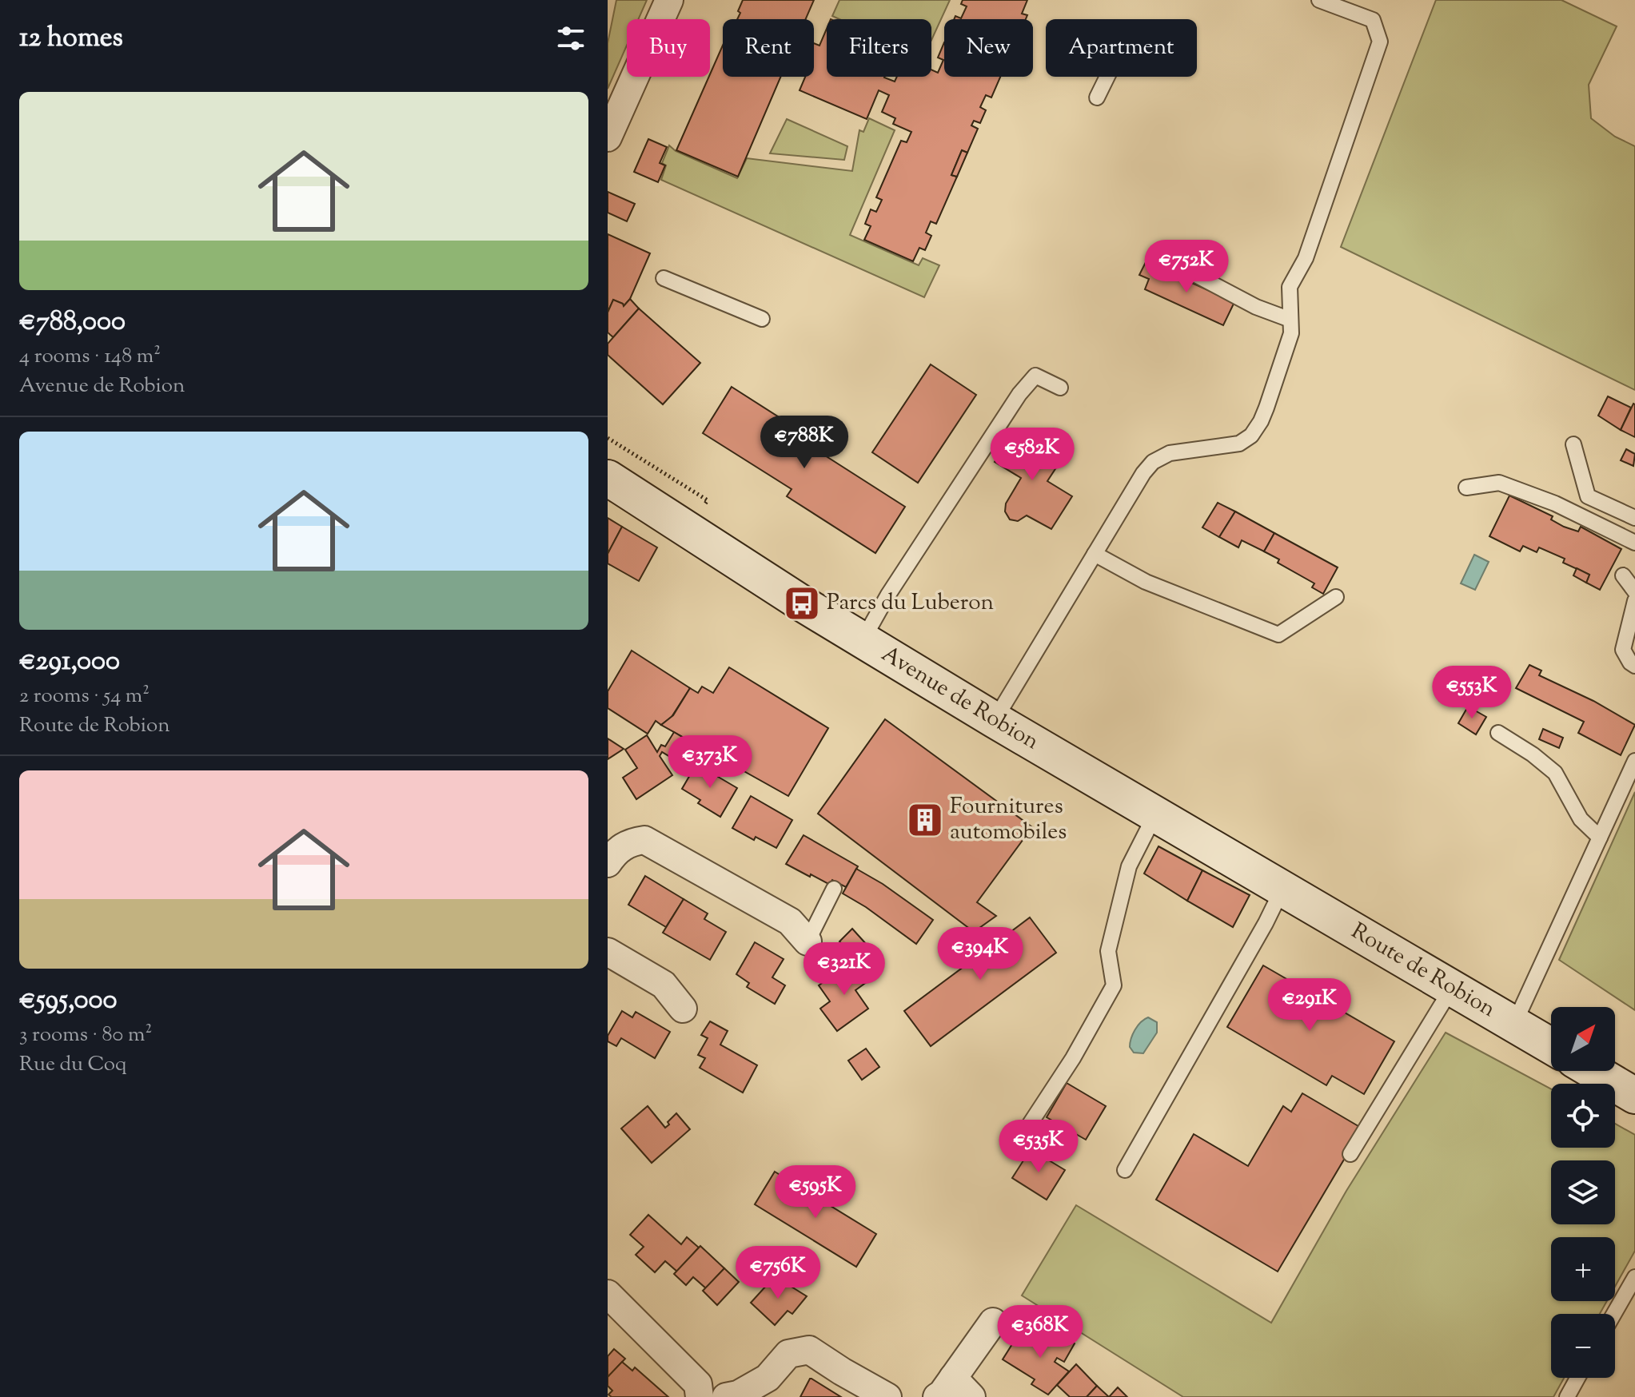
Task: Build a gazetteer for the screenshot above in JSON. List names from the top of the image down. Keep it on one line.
{"streets":{"main road":["Avenue de Robion","Route de Robion"]},"crossings":[["Avenue de Robion","Route de Robion"]],"places":{"bus stop":["Parcs du Luberon"],"building":["Fournitures automobiles"]},"north":"top right","page":{"heading":"12 homes","chip":["Buy","Rent","Filters","New","Apartment"],"list":[{"name":"€788,000","note":"4 rooms · 148 m² · Avenue de Robion"},{"name":"€291,000","note":"2 rooms · 54 m² · Route de Robion"},{"name":"€595,000","note":"3 rooms · 80 m² · Rue du Coq"}],"price":["€752K","€788K","€582K","€553K","€373K","€394K","€321K","€291K","€535K","€595K","€756K","€368K"],"map_buttons":["+","−"]}}
